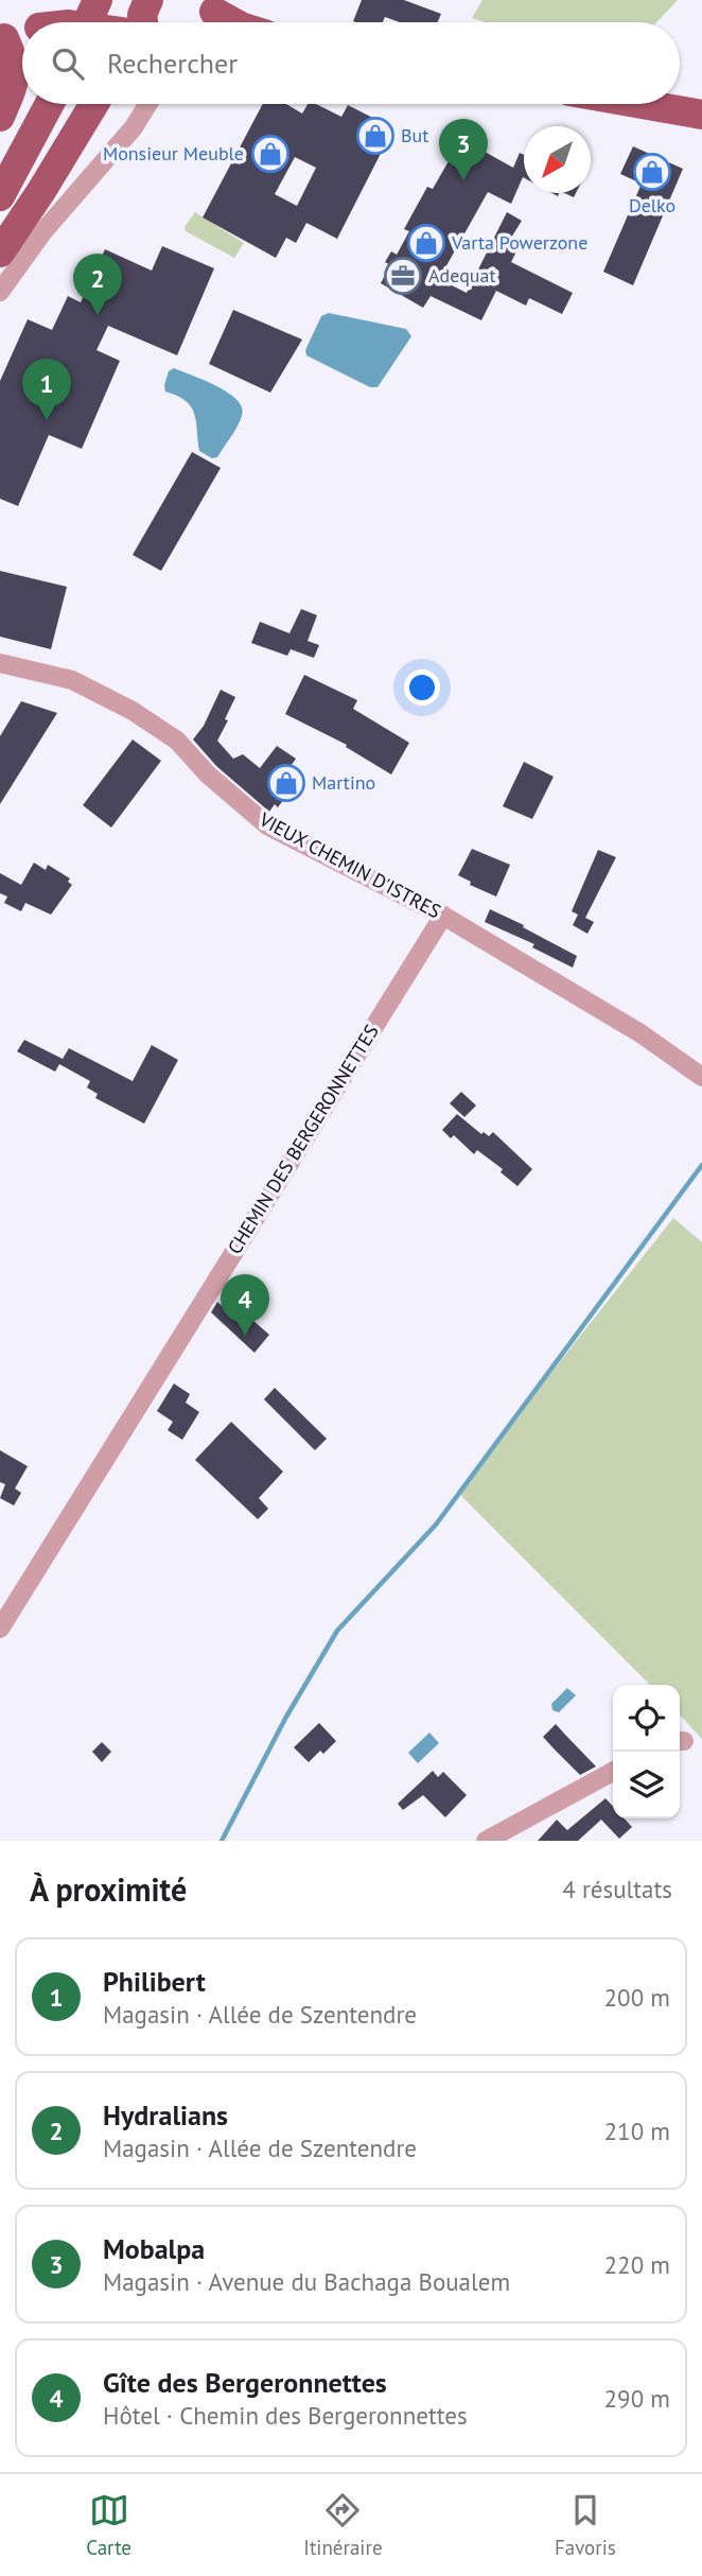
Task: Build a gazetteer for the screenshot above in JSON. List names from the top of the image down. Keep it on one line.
{"streets":{"street":["VIEUX CHEMIN D'ISTRES","CHEMIN DES BERGERONNETTES"]},"crossings":[["VIEUX CHEMIN D'ISTRES","CHEMIN DES BERGERONNETTES"]],"places":{"shop":["But","Monsieur Meuble","Delko","Varta Powerzone","Martino"],"office":["Adequat"]},"north":"bottom left","page":{"search":"Rechercher","pins":["3","2","1","4"],"heading":["À proximité","4 résultats"],"list":[{"mark":"1","name":"Philibert","note":"Magasin · Allée de Szentendre","value":"200 m"},{"mark":"2","name":"Hydralians","note":"Magasin · Allée de Szentendre","value":"210 m"},{"mark":"3","name":"Mobalpa","note":"Magasin · Avenue du Bachaga Boualem","value":"220 m"},{"mark":"4","name":"Gîte des Bergeronnettes","note":"Hôtel · Chemin des Bergeronnettes","value":"290 m"}],"nav":["Carte","Itinéraire","Favoris"]}}
